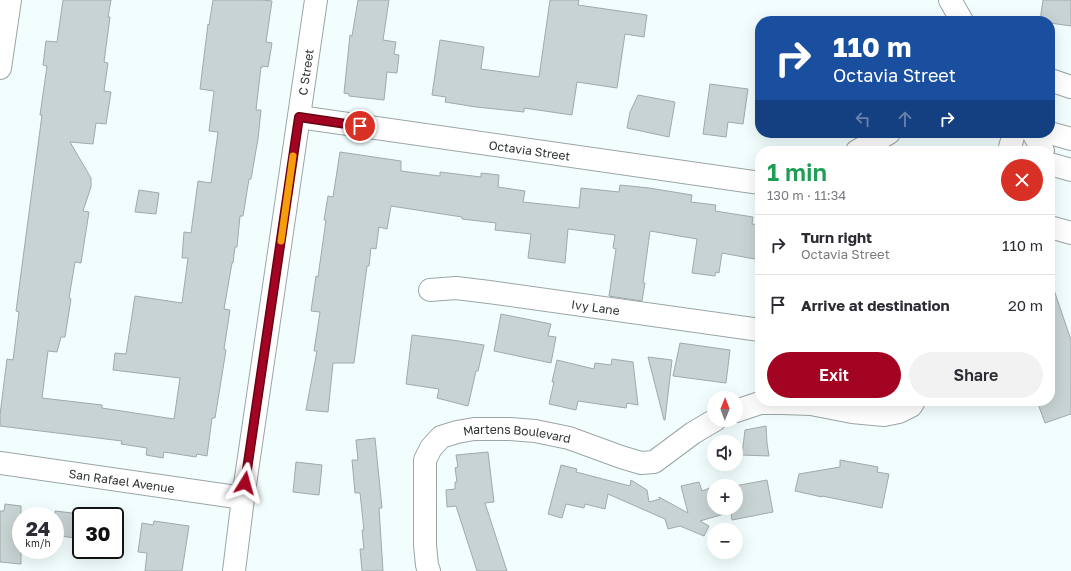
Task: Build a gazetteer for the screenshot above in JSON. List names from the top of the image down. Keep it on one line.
{"streets":{"street":["C Street","Octavia Street","Ivy Lane","Martens Boulevard","San Rafael Avenue"]},"crossings":[["C Street","Octavia Street"],["C Street","San Rafael Avenue"]],"north":"top","page":{"turn":["110 m","Octavia Street"],"heading":["1 min","130 m · 11:34"],"list":[{"name":"Turn right","note":"Octavia Street","value":"110 m"},{"name":"Arrive at destination","value":"20 m"}],"buttons":["Exit","Share"],"map_buttons":["+","−"],"speed":"24 km/h","limit":"30"}}
